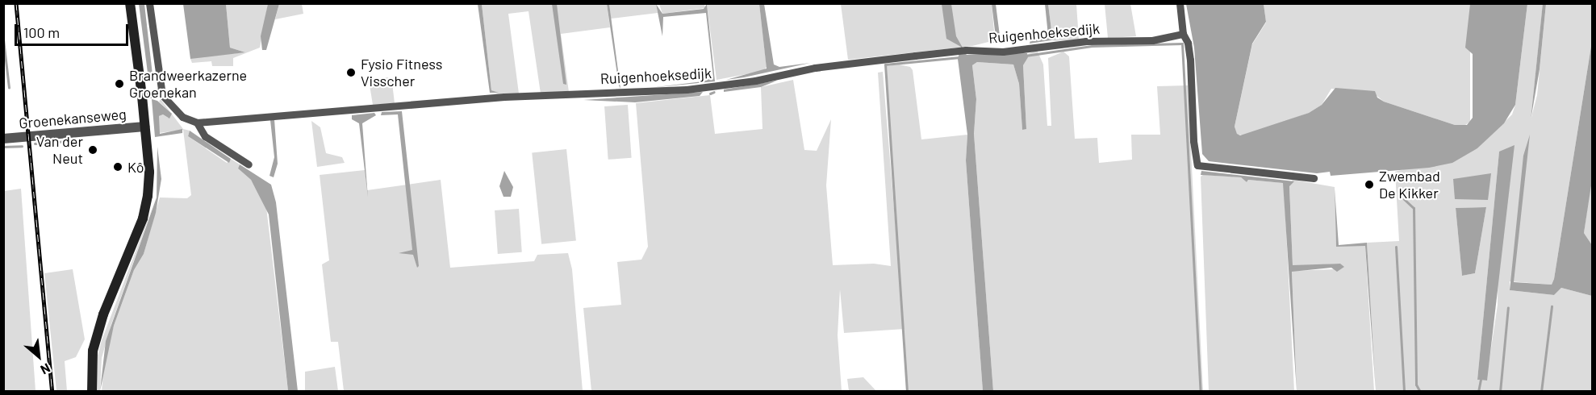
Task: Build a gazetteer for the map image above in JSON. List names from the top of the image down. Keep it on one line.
{"streets":{"street":["Ruigenhoeksedijk","Groenekanseweg"]},"places":["Fysio Fitness Visscher","Brandweerkazerne Groenekan","Van der Neut","Kô","Zwembad De Kikker"],"scale_bar":"100 m","north":"bottom right"}
